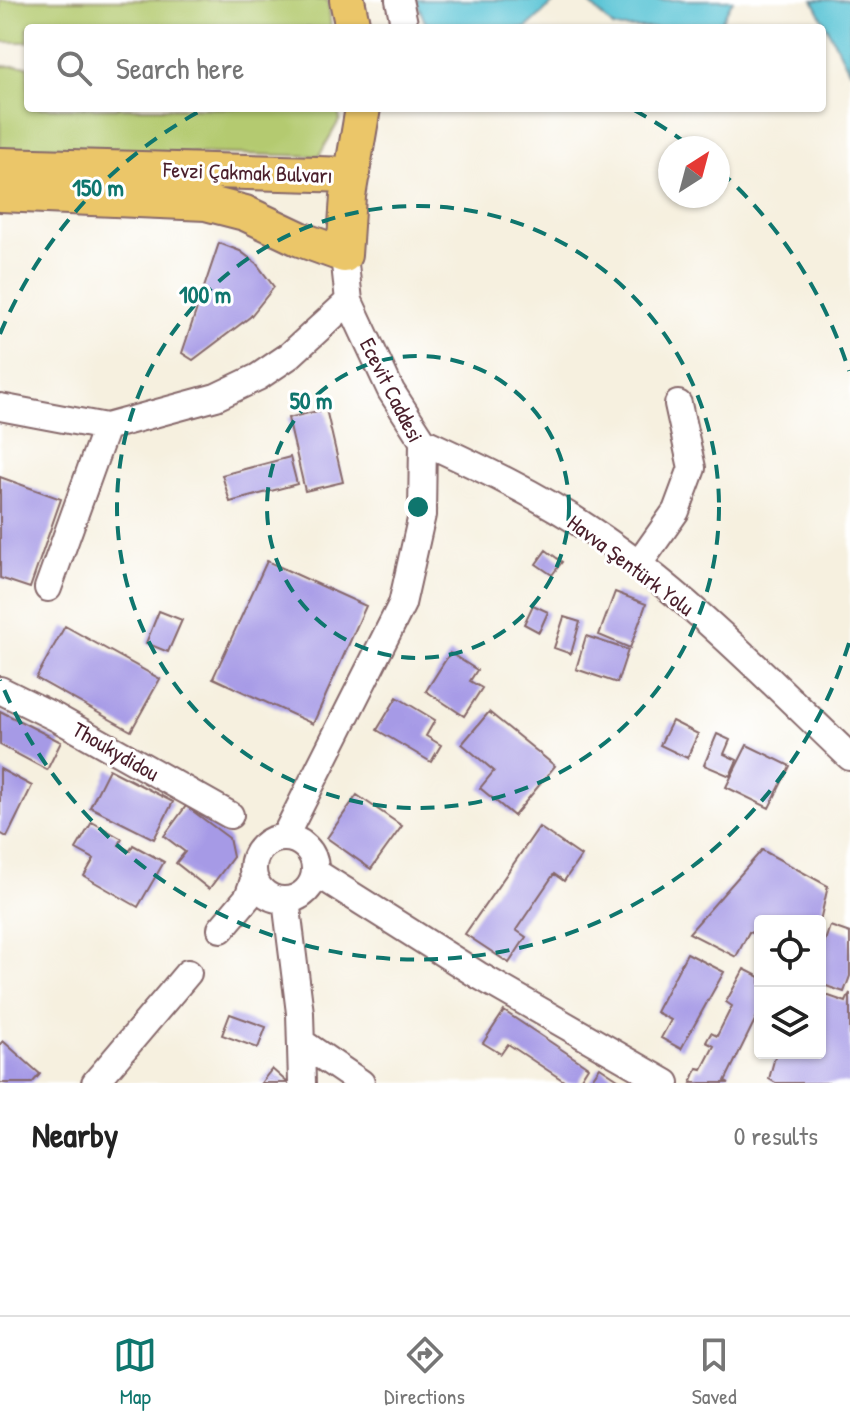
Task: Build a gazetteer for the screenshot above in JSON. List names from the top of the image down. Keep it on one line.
{"streets":{"main road":["Fevzi Çakmak Bulvarı","Ecevit Caddesi"],"street":["Havva Şentürk Yolu","Thoukydidou"]},"crossings":[["Fevzi Çakmak Bulvarı","Ecevit Caddesi"],["Ecevit Caddesi","Havva Şentürk Yolu"]],"north":"top right","page":{"search":"Search here","heading":["Nearby","0 results"],"nav":["Map","Directions","Saved"]},"rings":["150 m","100 m","50 m"]}
